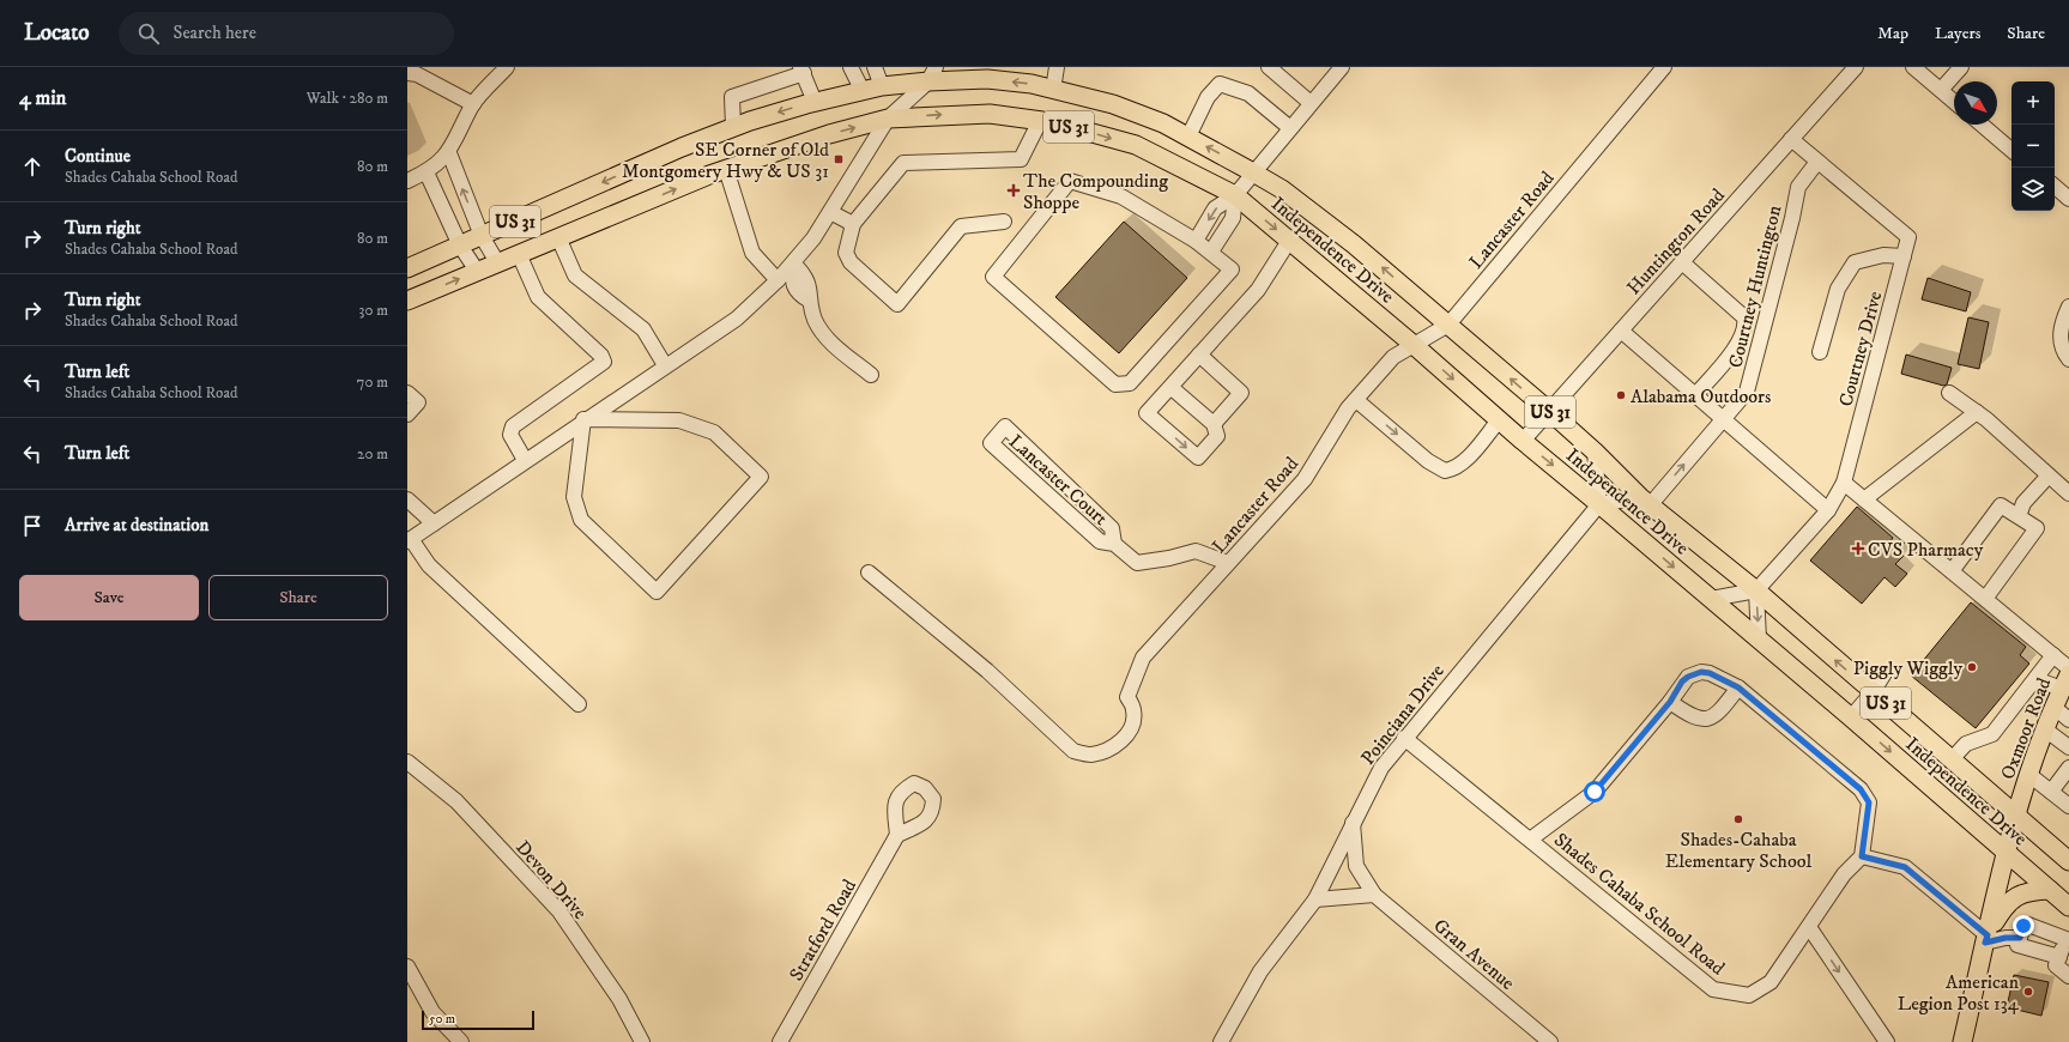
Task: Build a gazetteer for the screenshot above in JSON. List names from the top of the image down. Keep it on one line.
{"streets":{"main road":["US 31","Independence Drive","Oxmoor Road"],"street":["Lancaster Road","Huntington Road","Courtney Huntington","Courtney Drive","Lancaster Court","Poinciana Drive","Devon Drive","Shades Cahaba School Road","Stratford Road","Gran Avenue"]},"crossings":[["Lancaster Road","Independence Drive"],["Lancaster Road","Lancaster Court"],["Huntington Road","Independence Drive"],["Huntington Road","Courtney Drive"],["Independence Drive","Courtney Huntington"],["Independence Drive","Courtney Drive"],["Independence Drive","Poinciana Drive"],["Independence Drive","Oxmoor Road"],["Courtney Huntington","Courtney Drive"],["Poinciana Drive","Shades Cahaba School Road"],["Poinciana Drive","Gran Avenue"]],"places":{"transit":["SE Corner of Old Montgomery Hwy & US 31"],"health":["The Compounding Shoppe","CVS Pharmacy"],"other":["Alabama Outdoors","Piggly Wiggly","Shades-Cahaba Elementary School","American Legion Post 134"]},"scale_bar":"50 m","north":"bottom right","page":{"header":"Locato","search":"Search here","nav":["Map","Layers","Share"],"heading":["4 min","Walk · 280 m"],"map_buttons":["+","−"],"list":[["Continue","Shades Cahaba School Road","80 m"],["Turn right","Shades Cahaba School Road","80 m"],["Turn right","Shades Cahaba School Road","30 m"],["Turn left","Shades Cahaba School Road","70 m"],["Turn left","20 m"],"Arrive at destination"],"buttons":["Save","Share"],"scale":"50 m"}}
